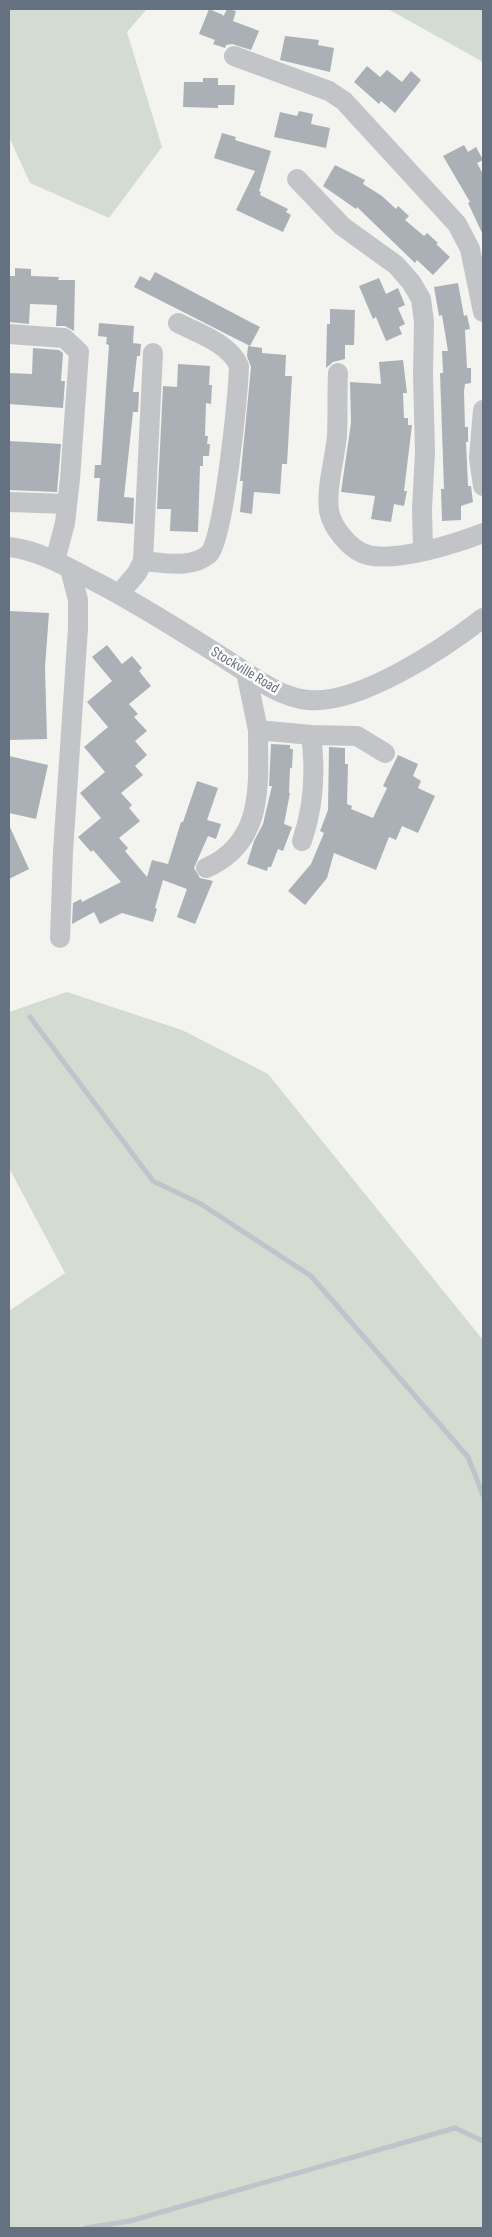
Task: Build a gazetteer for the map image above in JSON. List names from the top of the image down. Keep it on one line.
{"streets":{"street":["Stockville Road"]}}
